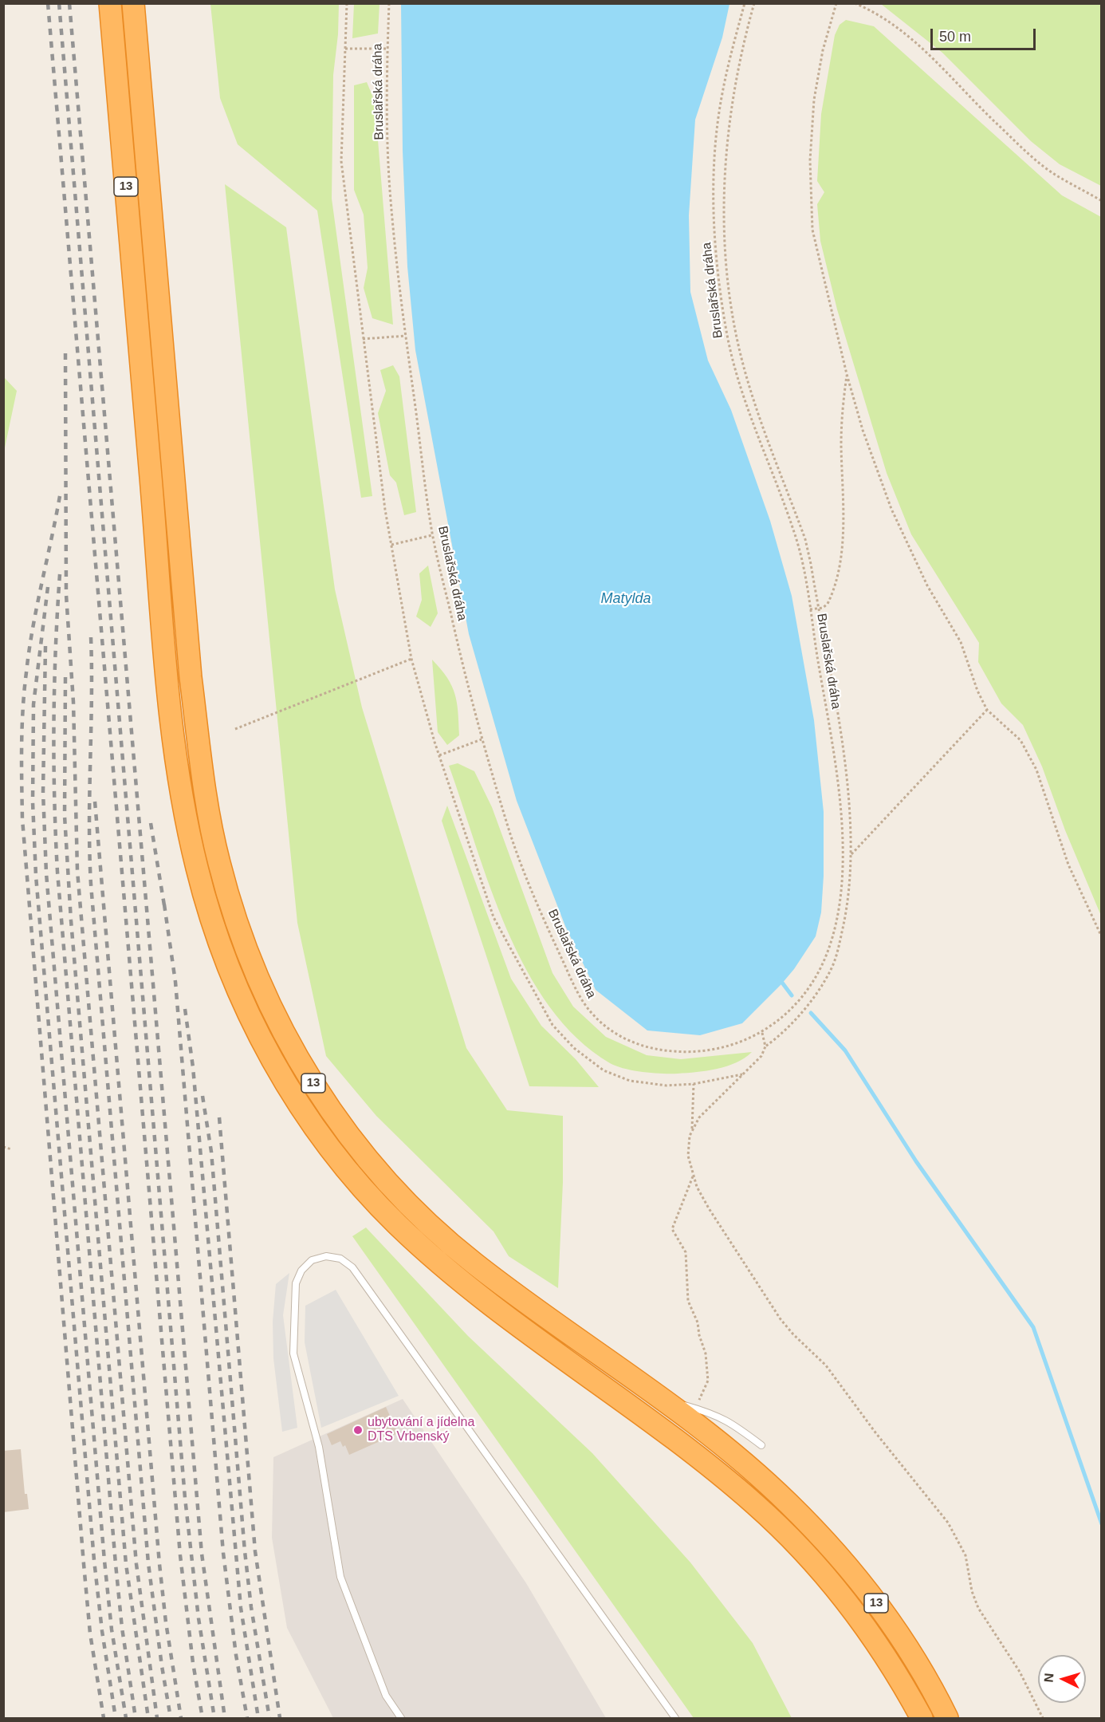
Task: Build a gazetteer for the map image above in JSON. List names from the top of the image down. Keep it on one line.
{"streets":{"highway":["13"],"path":["Bruslařská dráha"]},"water":["Matylda"],"places":["ubytování a jídelna DTS Vrbenský"],"scale_bar":"50 m","north":"left"}
